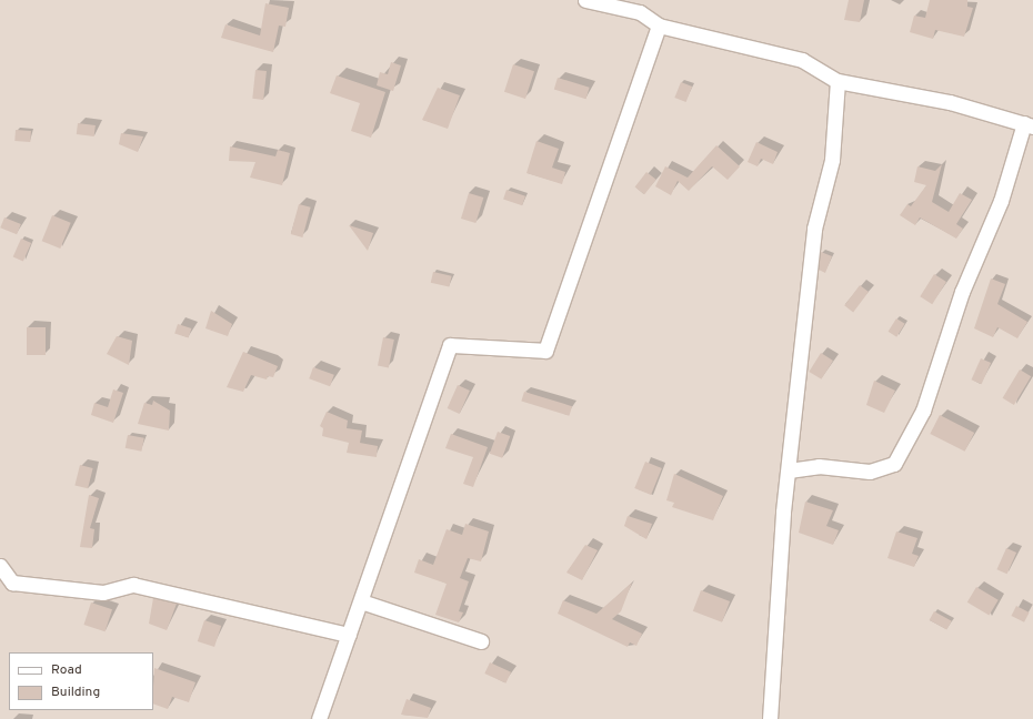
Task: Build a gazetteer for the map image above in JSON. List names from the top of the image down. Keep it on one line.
{"legend":["Road","Building"]}
